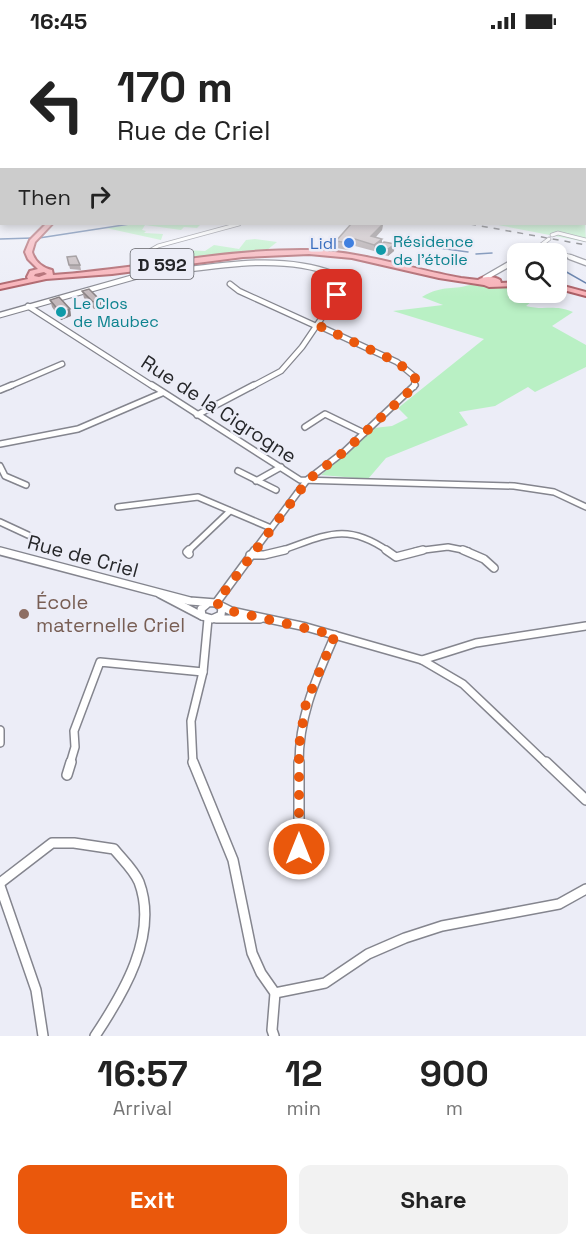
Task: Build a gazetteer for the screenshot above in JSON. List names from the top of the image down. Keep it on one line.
{"streets":{"main road":["D 592"],"street":["Rue de la Cigrogne","Rue de Criel"]},"places":["Lidl","Résidence de l'étoile","Le Clos de Maubec","École maternelle Criel"],"page":{"status":"16:45","turn":["170 m","Rue de Criel"],"then":"Then","eta":["16:57","Arrival","12","min","900","m"],"buttons":["Exit","Share"]}}
